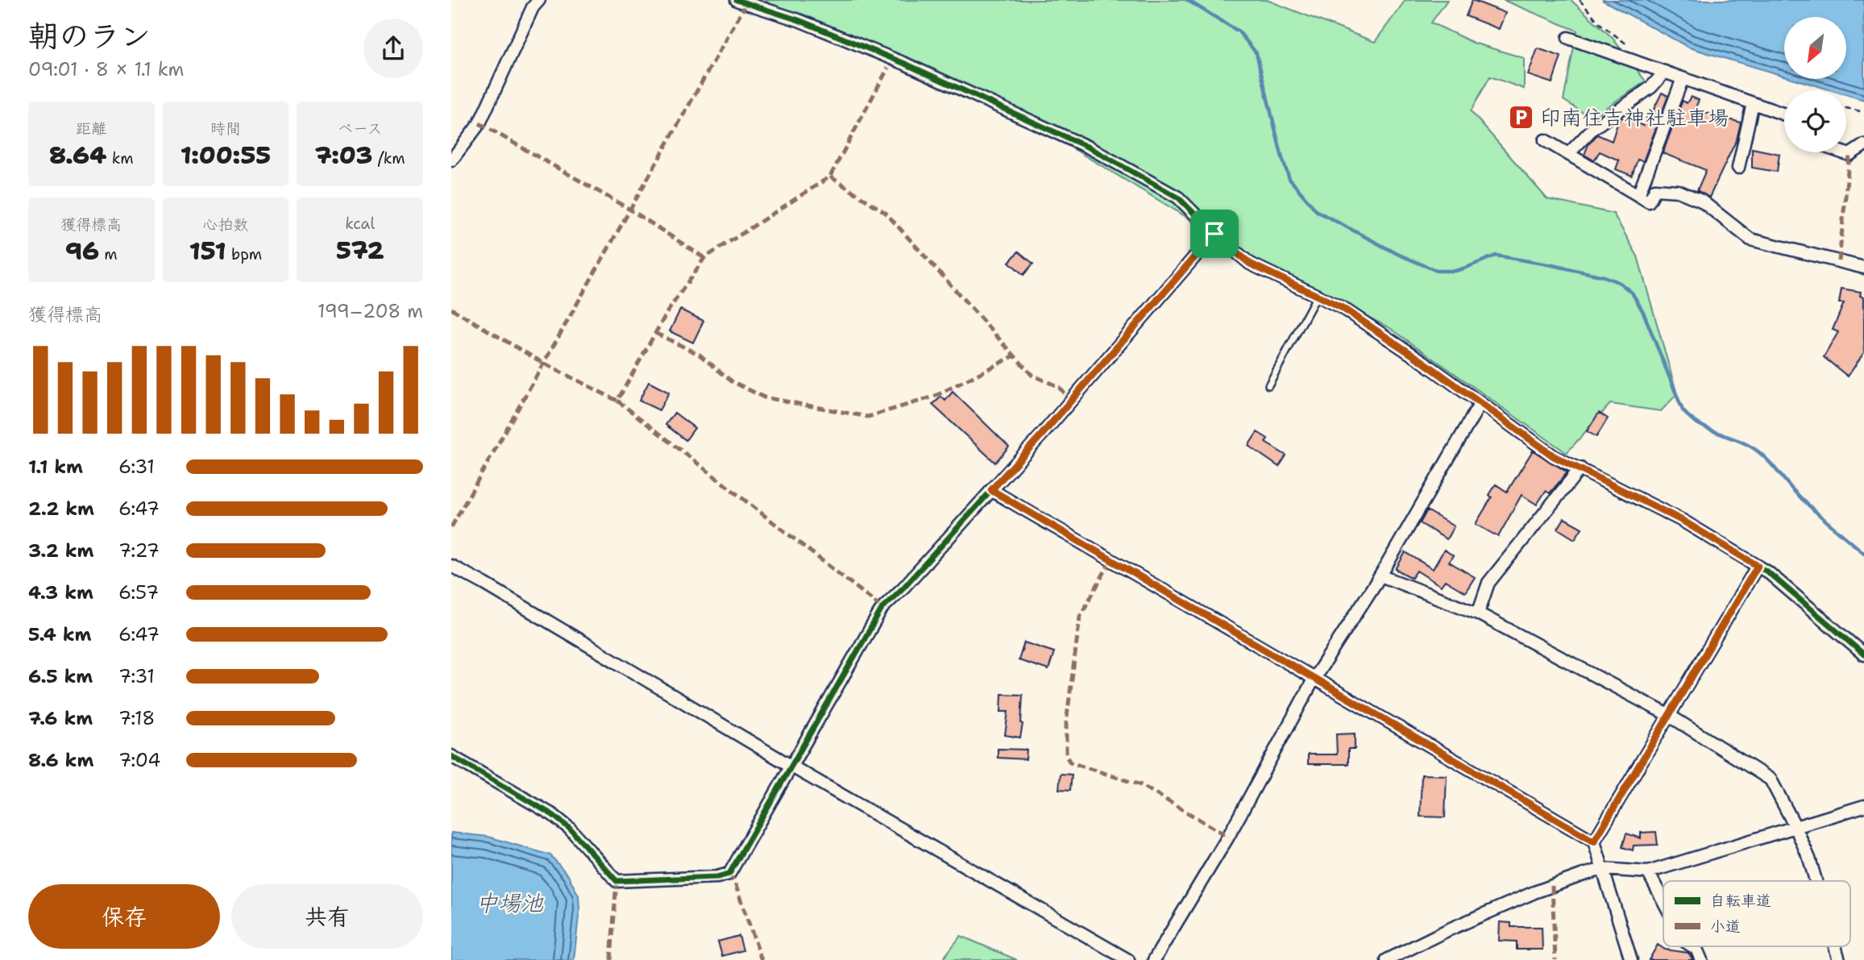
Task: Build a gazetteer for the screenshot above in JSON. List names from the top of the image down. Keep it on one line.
{"water":["中場池"],"places":{"parking":["印南住吉神社駐車場"]},"legend":["自転車道","小道"],"north":"bottom left","page":{"heading":["朝のラン","09:01 · 8 × 1.1 km"],"stats":[["距離","8.64 km"],["時間","1:00:55"],["ペース","7:03 /km"],["獲得標高","96 m"],["心拍数","151 bpm"],["kcal","572"]],"chart":["獲得標高","199–208 m"],"list":[{"name":"1.1 km","note":"6:31"},{"name":"2.2 km","note":"6:47"},{"name":"3.2 km","note":"7:27"},{"name":"4.3 km","note":"6:57"},{"name":"5.4 km","note":"6:47"},{"name":"6.5 km","note":"7:31"},{"name":"7.6 km","note":"7:18"},{"name":"8.6 km","note":"7:04"}],"buttons":["保存","共有"]}}
